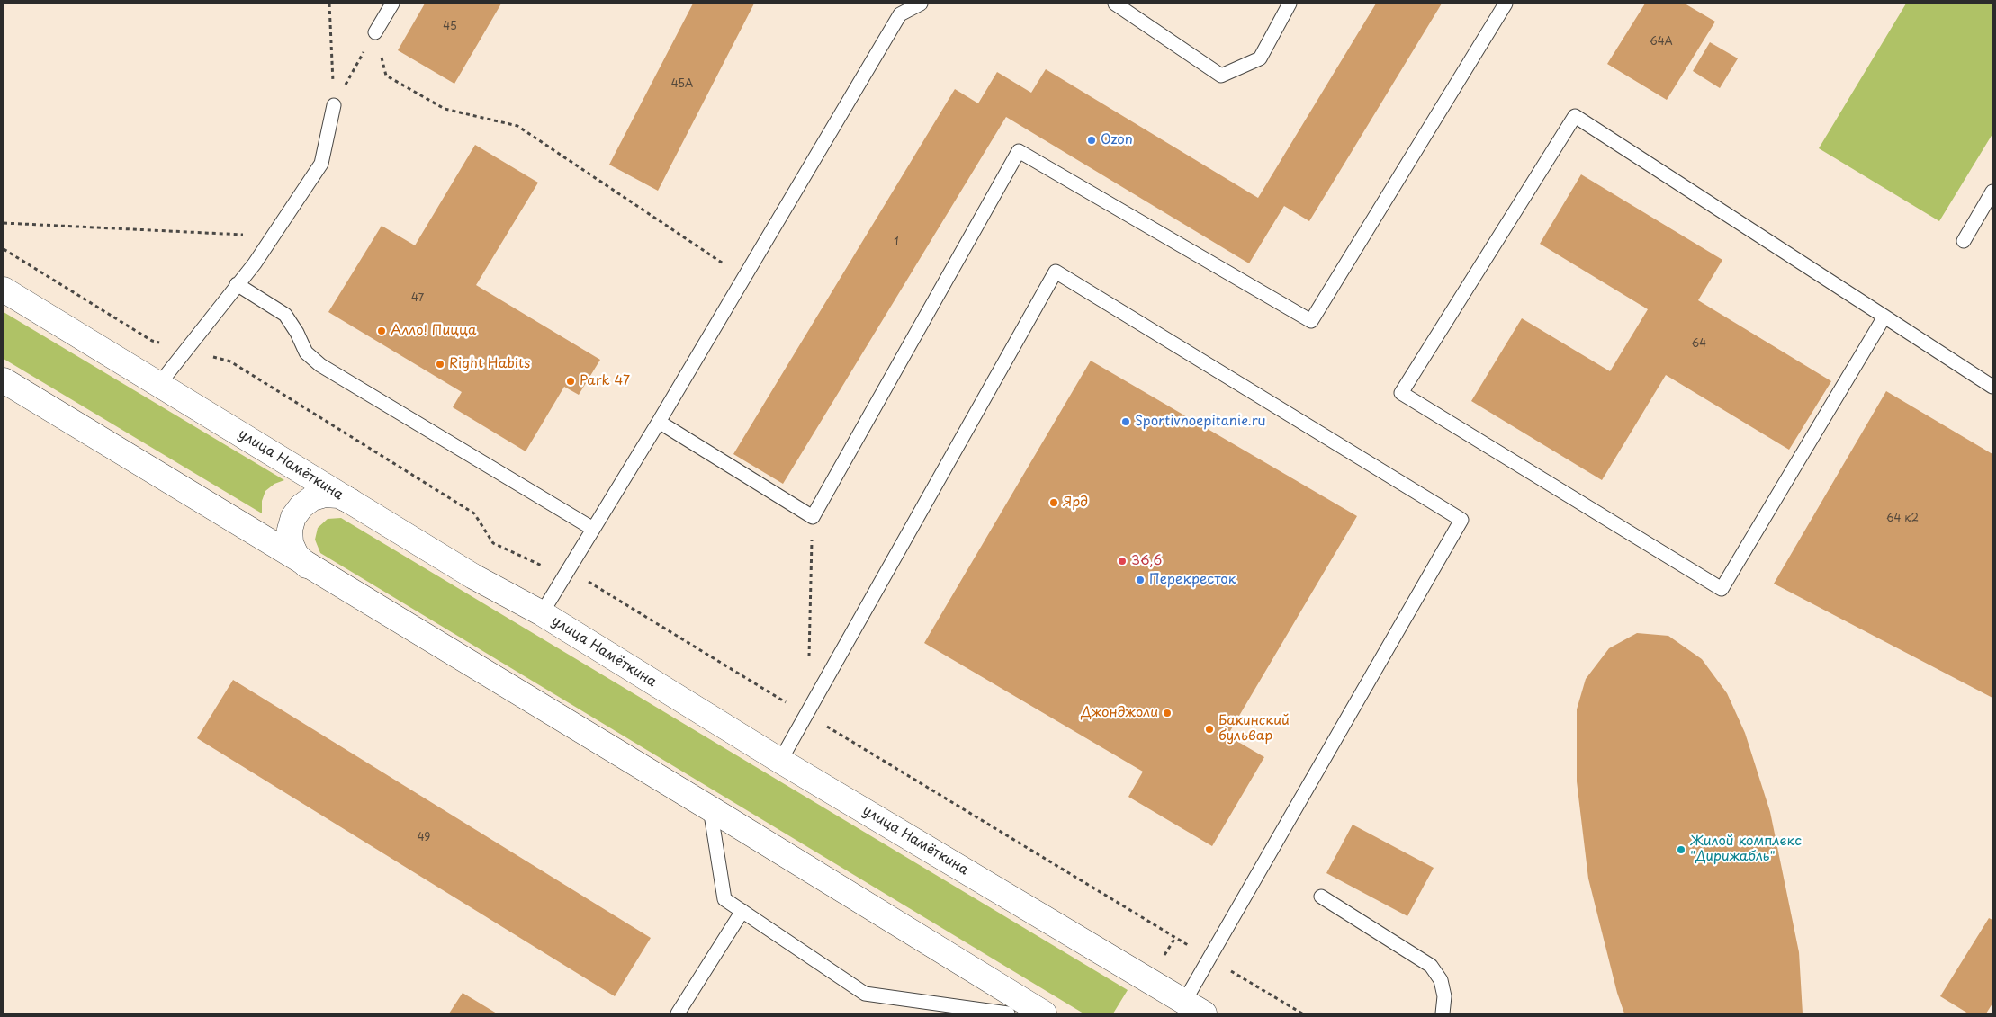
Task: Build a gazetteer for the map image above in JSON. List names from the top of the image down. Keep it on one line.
{"streets":{"street":["улица Намёткина"]},"places":["Ozon","Алло! Пицца","Right Habits","Park 47","Sportivnoepitanie.ru","Ярд","36,6","Перекресток","Джонджоли","Бакинский бульвар","Жилой комплекс \"Дирижабль\""],"house_numbers":["45","64А","45А","1","47","64","64 к2","49"]}
